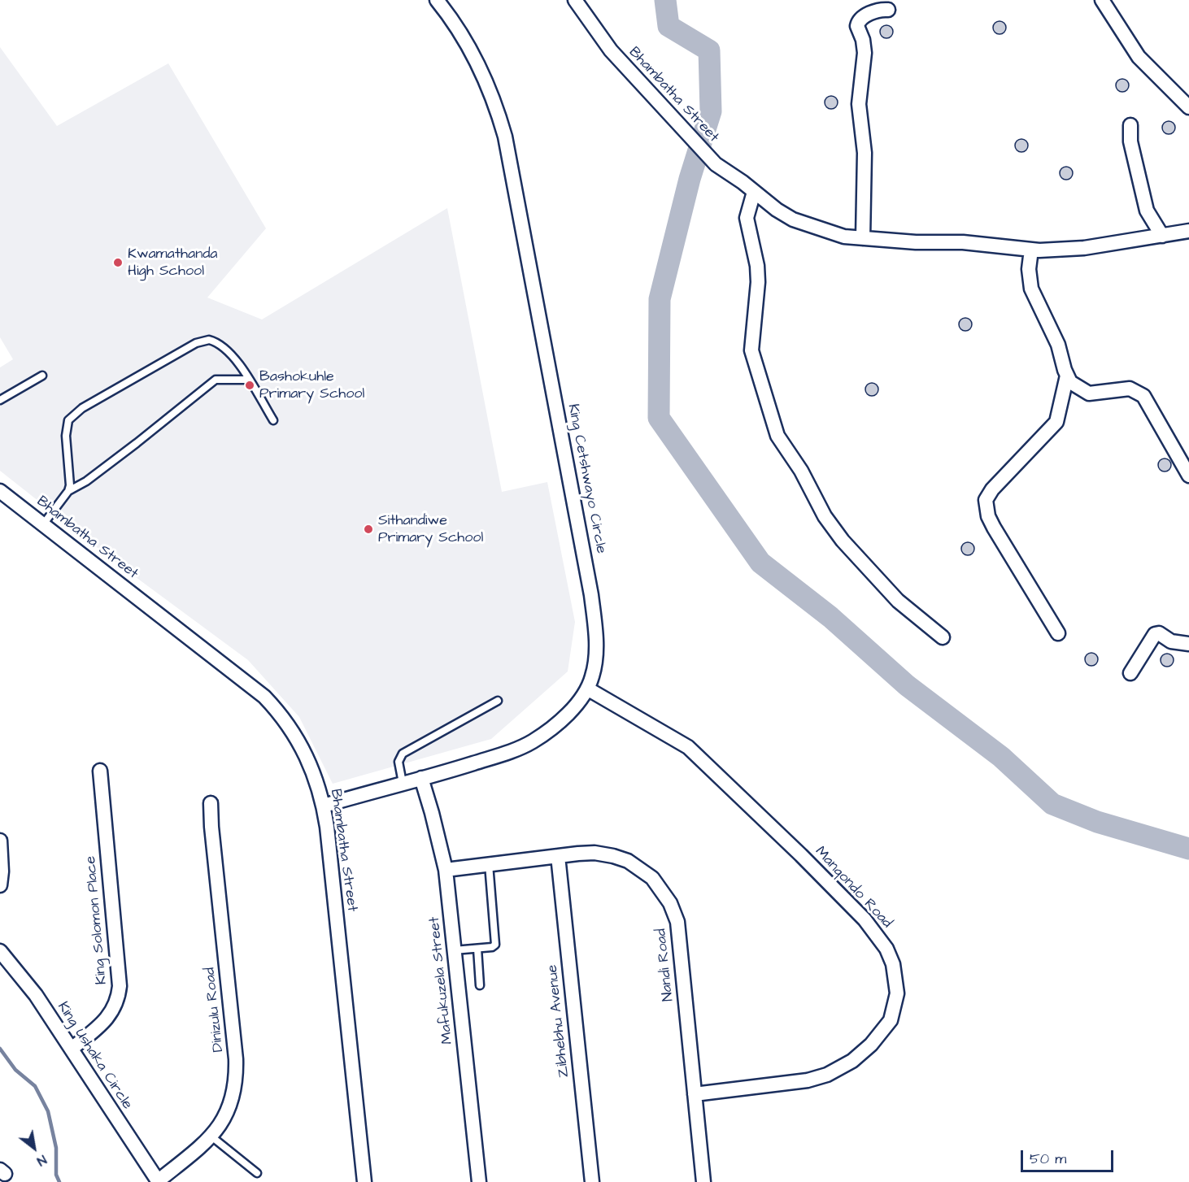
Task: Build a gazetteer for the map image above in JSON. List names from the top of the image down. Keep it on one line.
{"streets":{"street":["Bhambatha Street","King Cetshwayo Circle","Manqondo Road","King Solomon Place","Nandi Road","Mafukuzela Street","Dinizulu Road","Zibhebhu Avenue","King Ushaka Circle"]},"crossings":[["Bhambatha Street","King Cetshwayo Circle"],["King Cetshwayo Circle","Manqondo Road"],["King Cetshwayo Circle","Mafukuzela Street"],["Manqondo Road","Nandi Road"],["King Solomon Place","King Ushaka Circle"],["Nandi Road","Mafukuzela Street"],["Nandi Road","Zibhebhu Avenue"],["Dinizulu Road","King Ushaka Circle"]],"places":["Kwamathanda High School","Bashokuhle Primary School","Sithandiwe Primary School"],"scale_bar":"50 m","north":"bottom right"}
